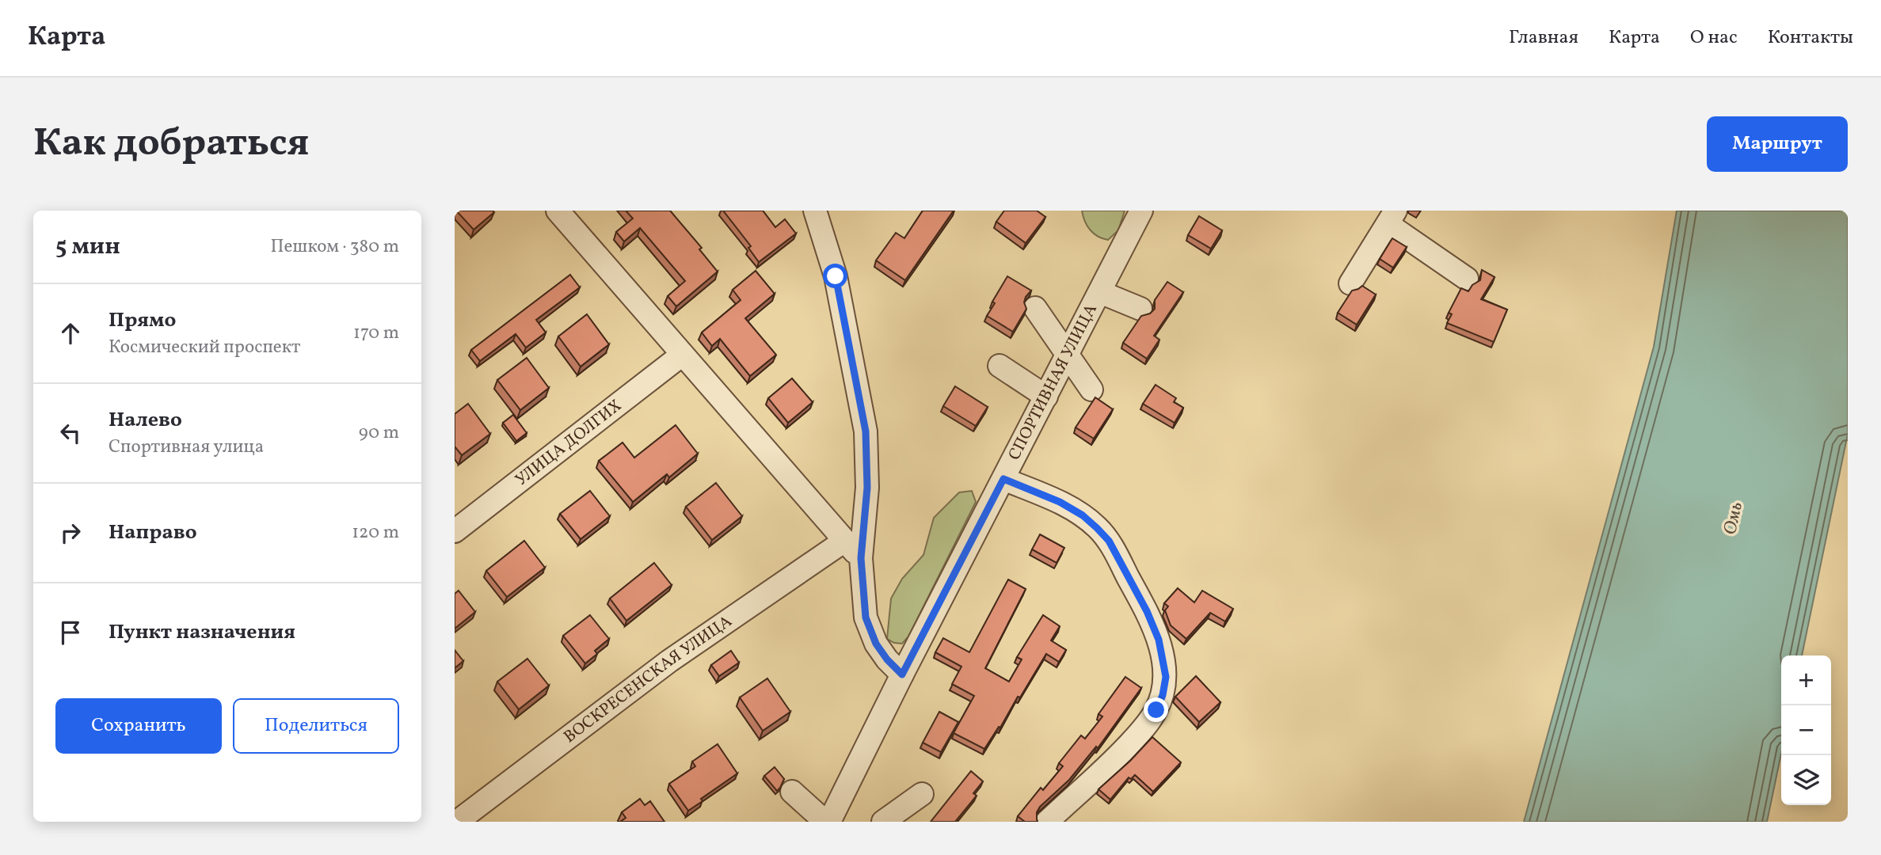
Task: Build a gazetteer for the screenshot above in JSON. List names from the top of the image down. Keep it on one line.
{"streets":{"street":["СПОРТИВНАЯ УЛИЦА","УЛИЦА ДОЛГИХ","ВОСКРЕСЕНСКАЯ УЛИЦА"]},"water":["Омь"],"page":{"header":"Карта","nav":["Главная","Карта","О нас","Контакты"],"buttons":["Маршрут",["Сохранить","Поделиться"]],"title":"Как добраться","heading":["5 мин","Пешком · 380 m"],"list":[["Прямо","Космический проспект","170 m"],["Налево","Спортивная улица","90 m"],["Направо","120 m"],"Пункт назначения"],"map_buttons":["+","−"]}}
